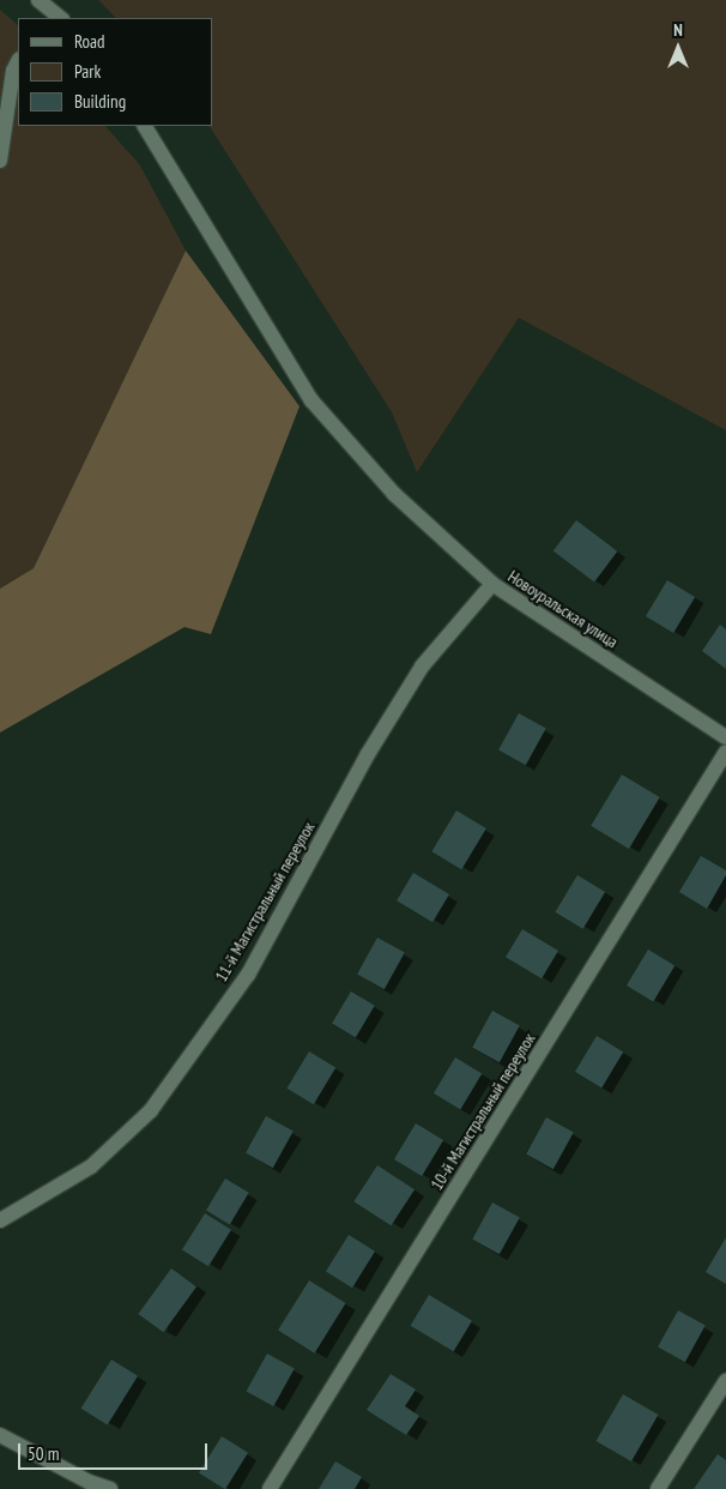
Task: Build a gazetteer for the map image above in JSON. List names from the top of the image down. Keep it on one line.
{"streets":{"street":["Новоуральская улица","11-й Магистральный переулок","10-й Магистральный переулок"]},"crossings":[["Новоуральская улица","11-й Магистральный переулок"]],"legend":["Road","Park","Building"],"scale_bar":"50 m","north":"top"}
